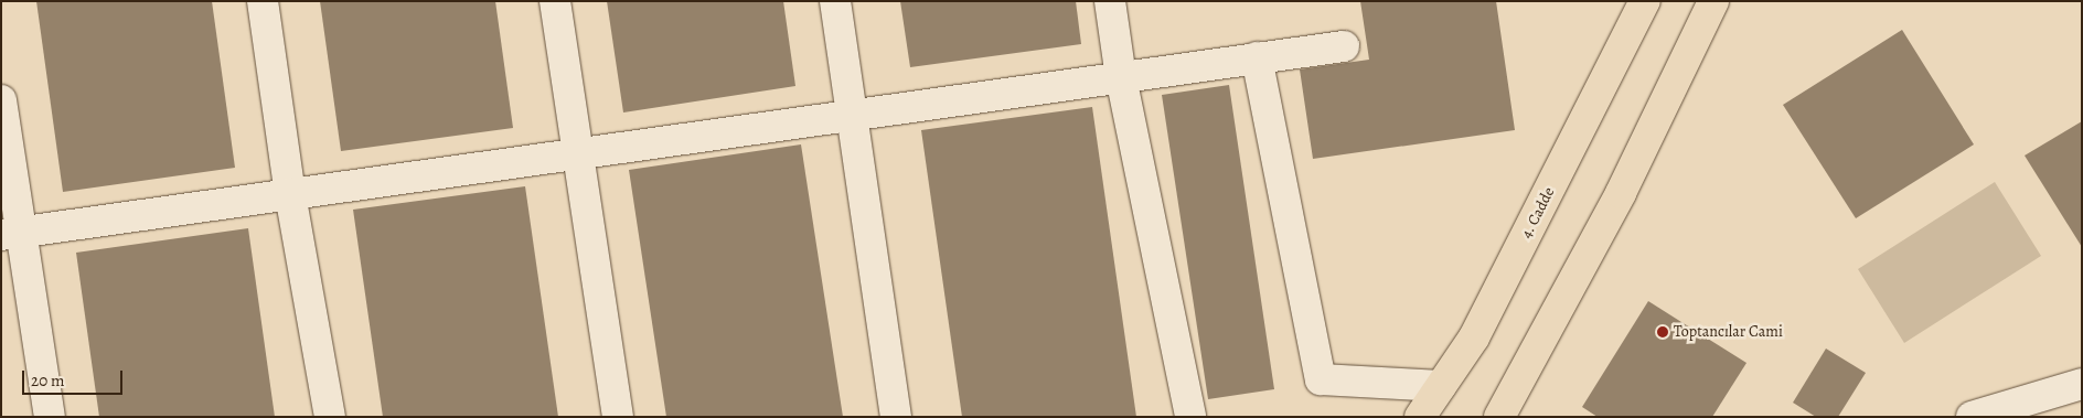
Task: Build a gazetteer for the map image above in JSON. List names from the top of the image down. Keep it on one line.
{"streets":{"main road":["4. Cadde"]},"places":["Toptancılar Cami"],"scale_bar":"20 m"}
